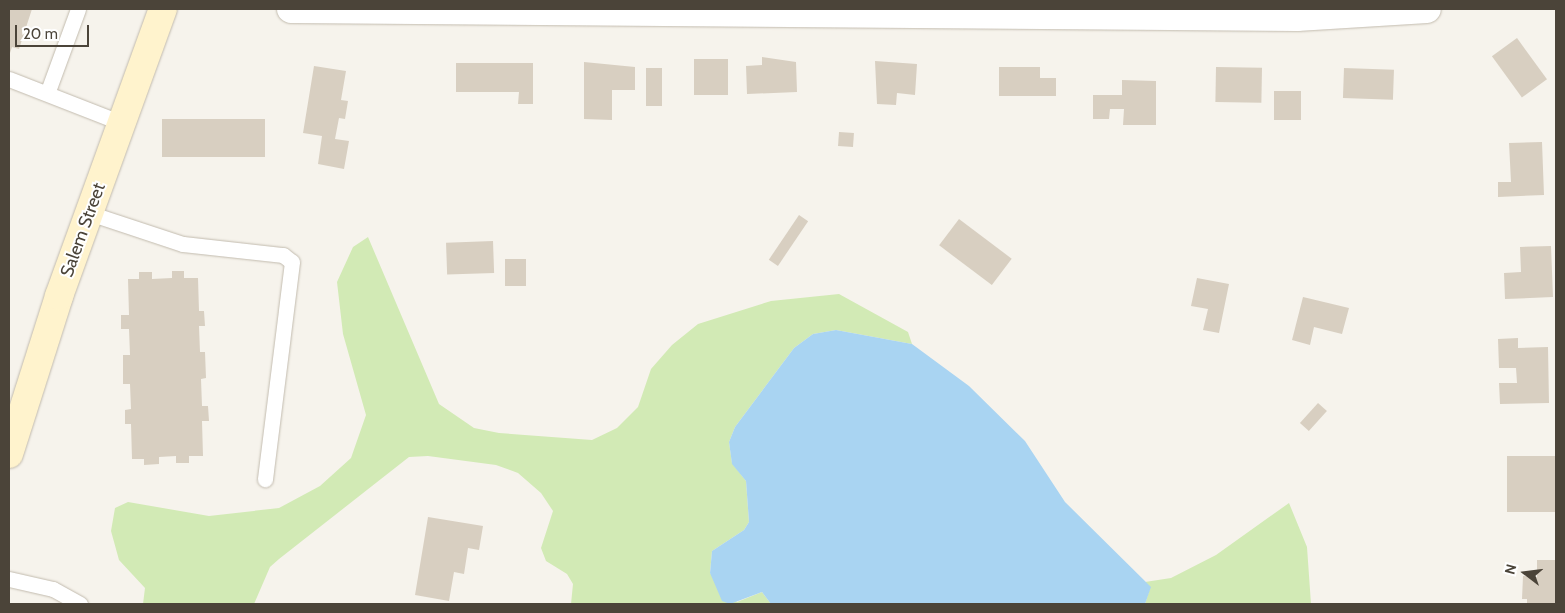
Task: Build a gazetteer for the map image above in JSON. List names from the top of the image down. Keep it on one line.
{"streets":{"main road":["Salem Street"]},"scale_bar":"20 m","north":"left"}
